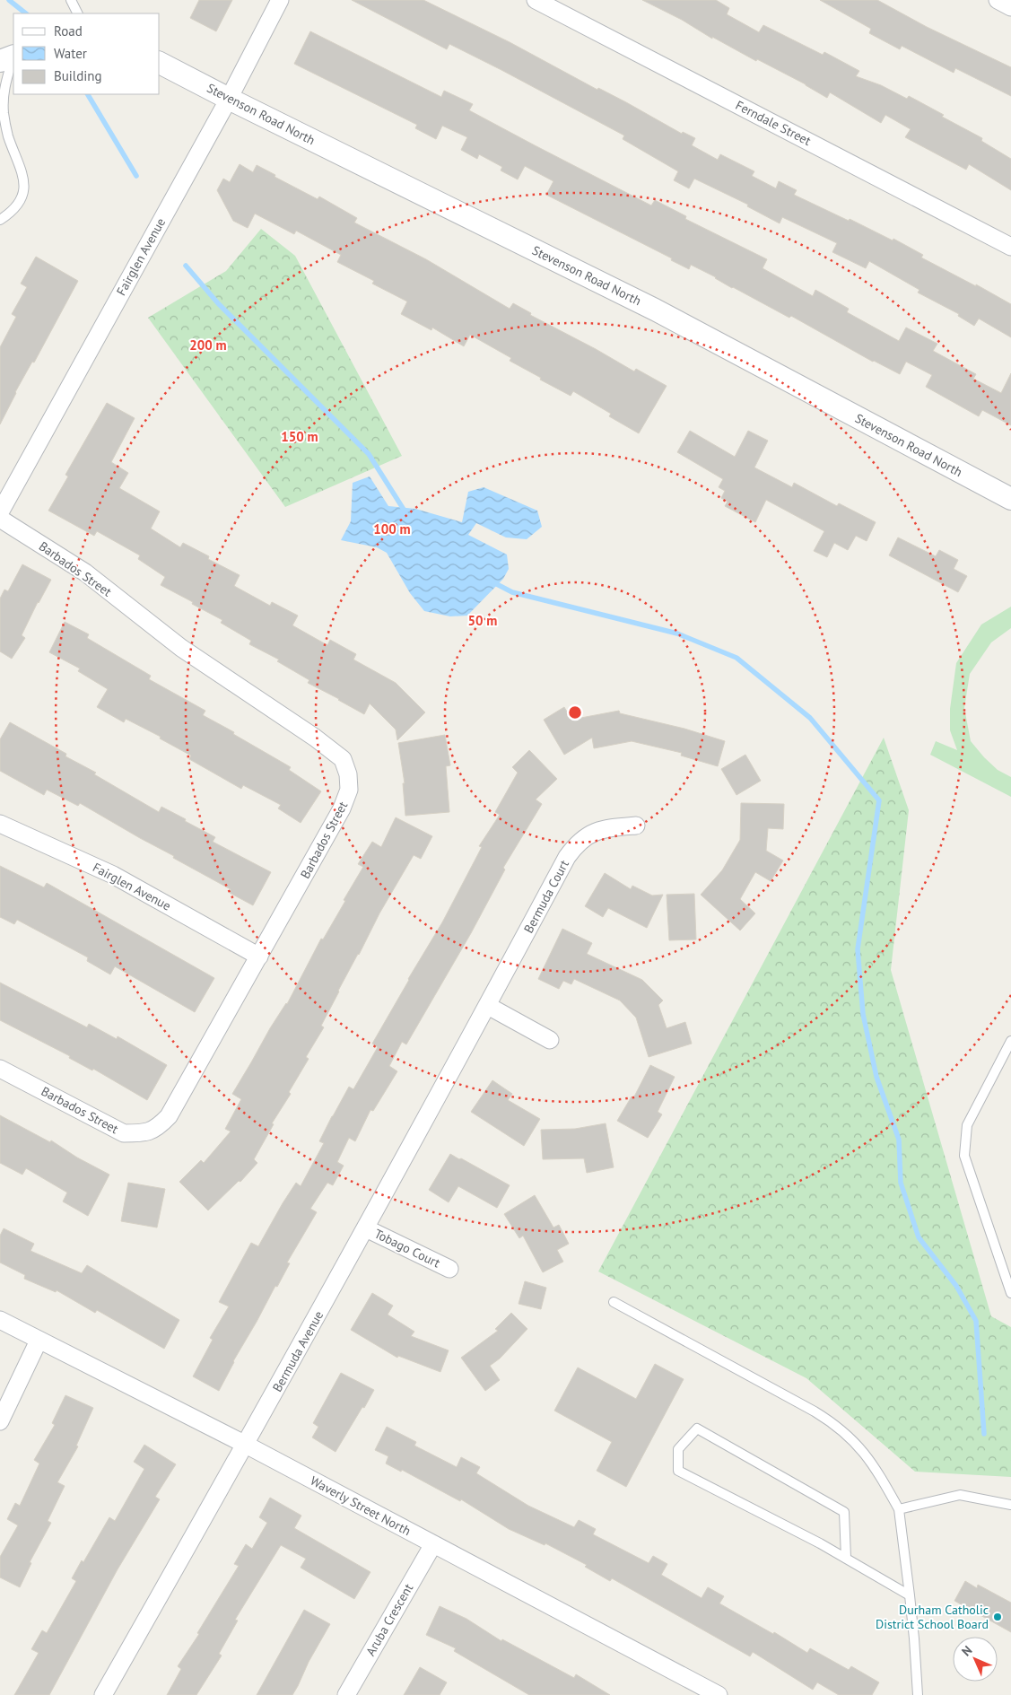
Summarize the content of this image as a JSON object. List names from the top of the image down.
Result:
{
  "streets": {
    "street": [
      "Stevenson Road North",
      "Ferndale Street",
      "Fairglen Avenue",
      "Barbados Street",
      "Bermuda Court",
      "Tobago Court",
      "Bermuda Avenue",
      "Waverly Street North",
      "Aruba Crescent"
    ]
  },
  "crossings": [
    ["Stevenson Road North", "Fairglen Avenue"],
    ["Fairglen Avenue", "Barbados Street"],
    ["Bermuda Court", "Bermuda Avenue"],
    ["Tobago Court", "Bermuda Avenue"],
    ["Bermuda Avenue", "Waverly Street North"],
    ["Waverly Street North", "Aruba Crescent"]
  ],
  "places": ["Durham Catholic District School Board"],
  "legend": ["Road", "Water", "Building"],
  "north": "top left",
  "rings": [
    "200 m",
    "150 m",
    "100 m",
    "50 m"
  ]
}
